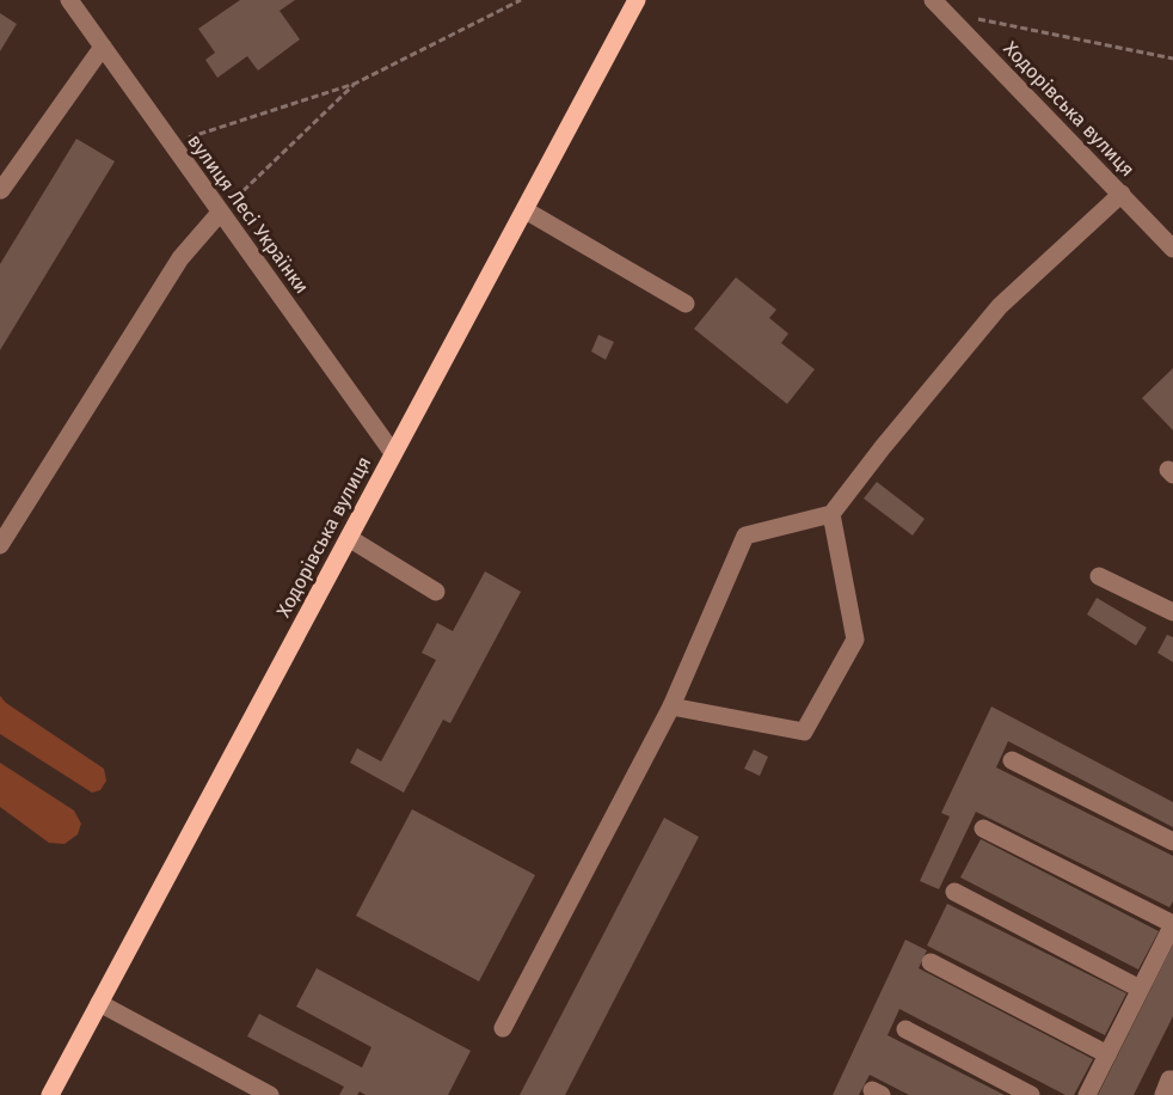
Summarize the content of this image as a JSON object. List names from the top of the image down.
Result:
{
  "streets": {
    "main road": ["Ходорівська вулиця"],
    "street": ["вулиця Лесі Українки"]
  },
  "crossings": [
    ["Ходорівська вулиця", "вулиця Лесі Українки"]
  ]
}
